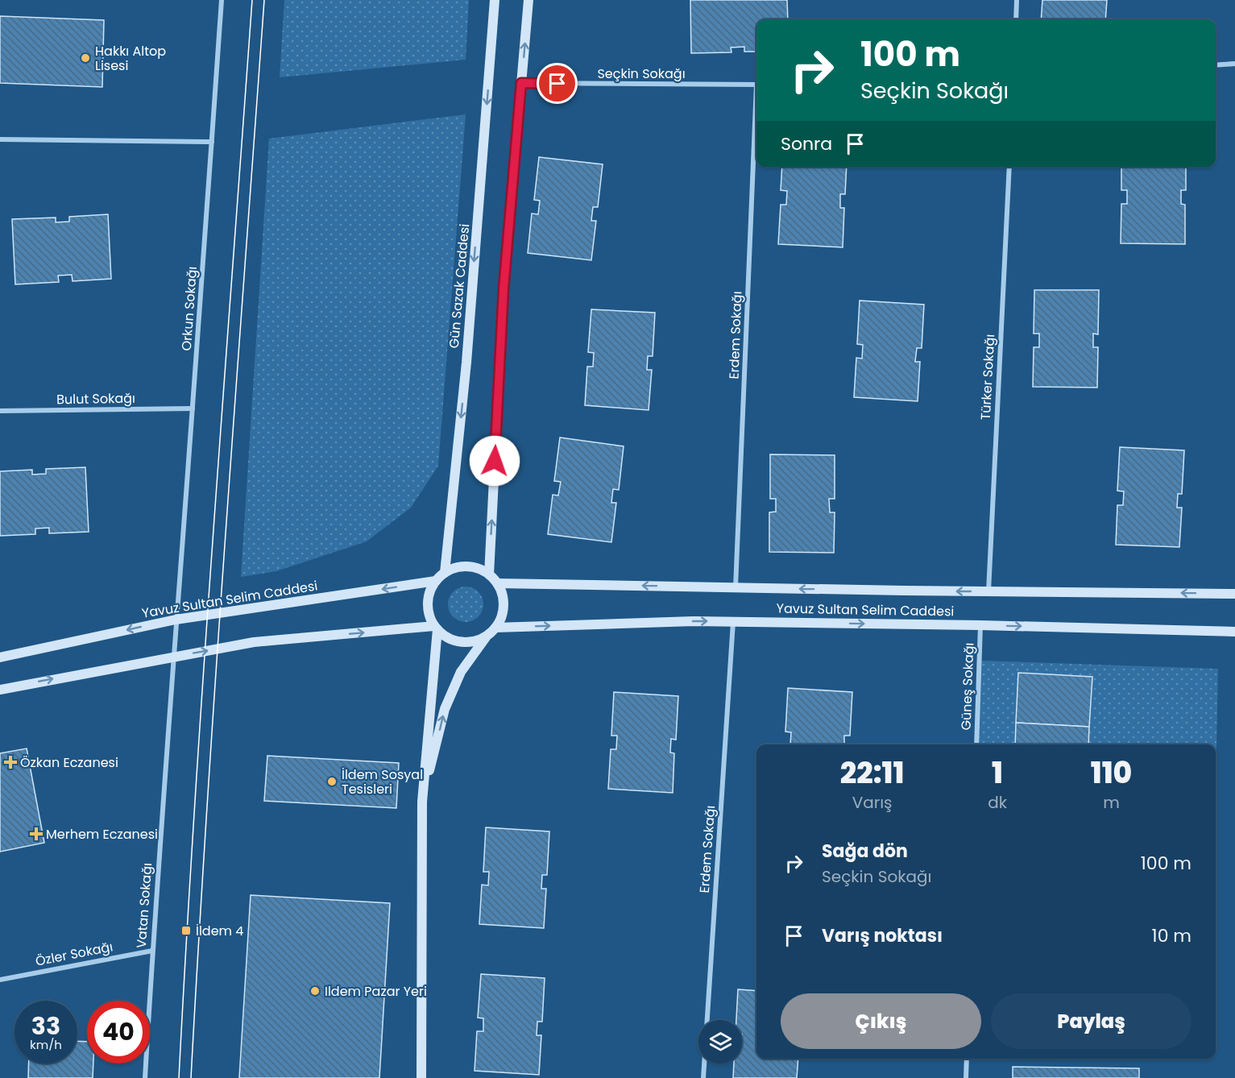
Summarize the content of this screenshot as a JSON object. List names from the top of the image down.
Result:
{
  "streets": {
    "street": [
      "Seçkin Sokağı",
      "Gün Sazak Caddesi",
      "Orkun Sokağı",
      "Erdem Sokağı",
      "Türker Sokağı",
      "Bulut Sokağı",
      "Yavuz Sultan Selim Caddesi",
      "Güneş Sokağı",
      "Vatan Sokağı",
      "Özler Sokağı"
    ]
  },
  "crossings": [
    ["Gün Sazak Caddesi", "Yavuz Sultan Selim Caddesi"],
    ["Orkun Sokağı", "Bulut Sokağı"],
    ["Orkun Sokağı", "Yavuz Sultan Selim Caddesi"],
    ["Orkun Sokağı", "Vatan Sokağı"],
    ["Erdem Sokağı", "Yavuz Sultan Selim Caddesi"],
    ["Türker Sokağı", "Yavuz Sultan Selim Caddesi"],
    ["Yavuz Sultan Selim Caddesi", "Güneş Sokağı"],
    ["Yavuz Sultan Selim Caddesi", "Vatan Sokağı"],
    ["Vatan Sokağı", "Özler Sokağı"]
  ],
  "places": {
    "other": ["Hakkı Altop Lisesi", "İldem Sosyal Tesisleri", "Ildem Pazar Yeri"],
    "health": ["Özkan Eczanesi", "Merhem Eczanesi"],
    "transit": ["İldem 4"]
  },
  "page": {
    "turn": ["100 m", "Seçkin Sokağı"],
    "then": "Sonra",
    "eta": [
      "22:11",
      "Varış",
      "1",
      "dk",
      "110",
      "m"
    ],
    "list": [
      {
        "name": "Sağa dön",
        "note": "Seçkin Sokağı",
        "value": "100 m"
      },
      {
        "name": "Varış noktası",
        "value": "10 m"
      }
    ],
    "buttons": ["Çıkış", "Paylaş"],
    "speed": "33 km/h",
    "limit": "40"
  }
}
